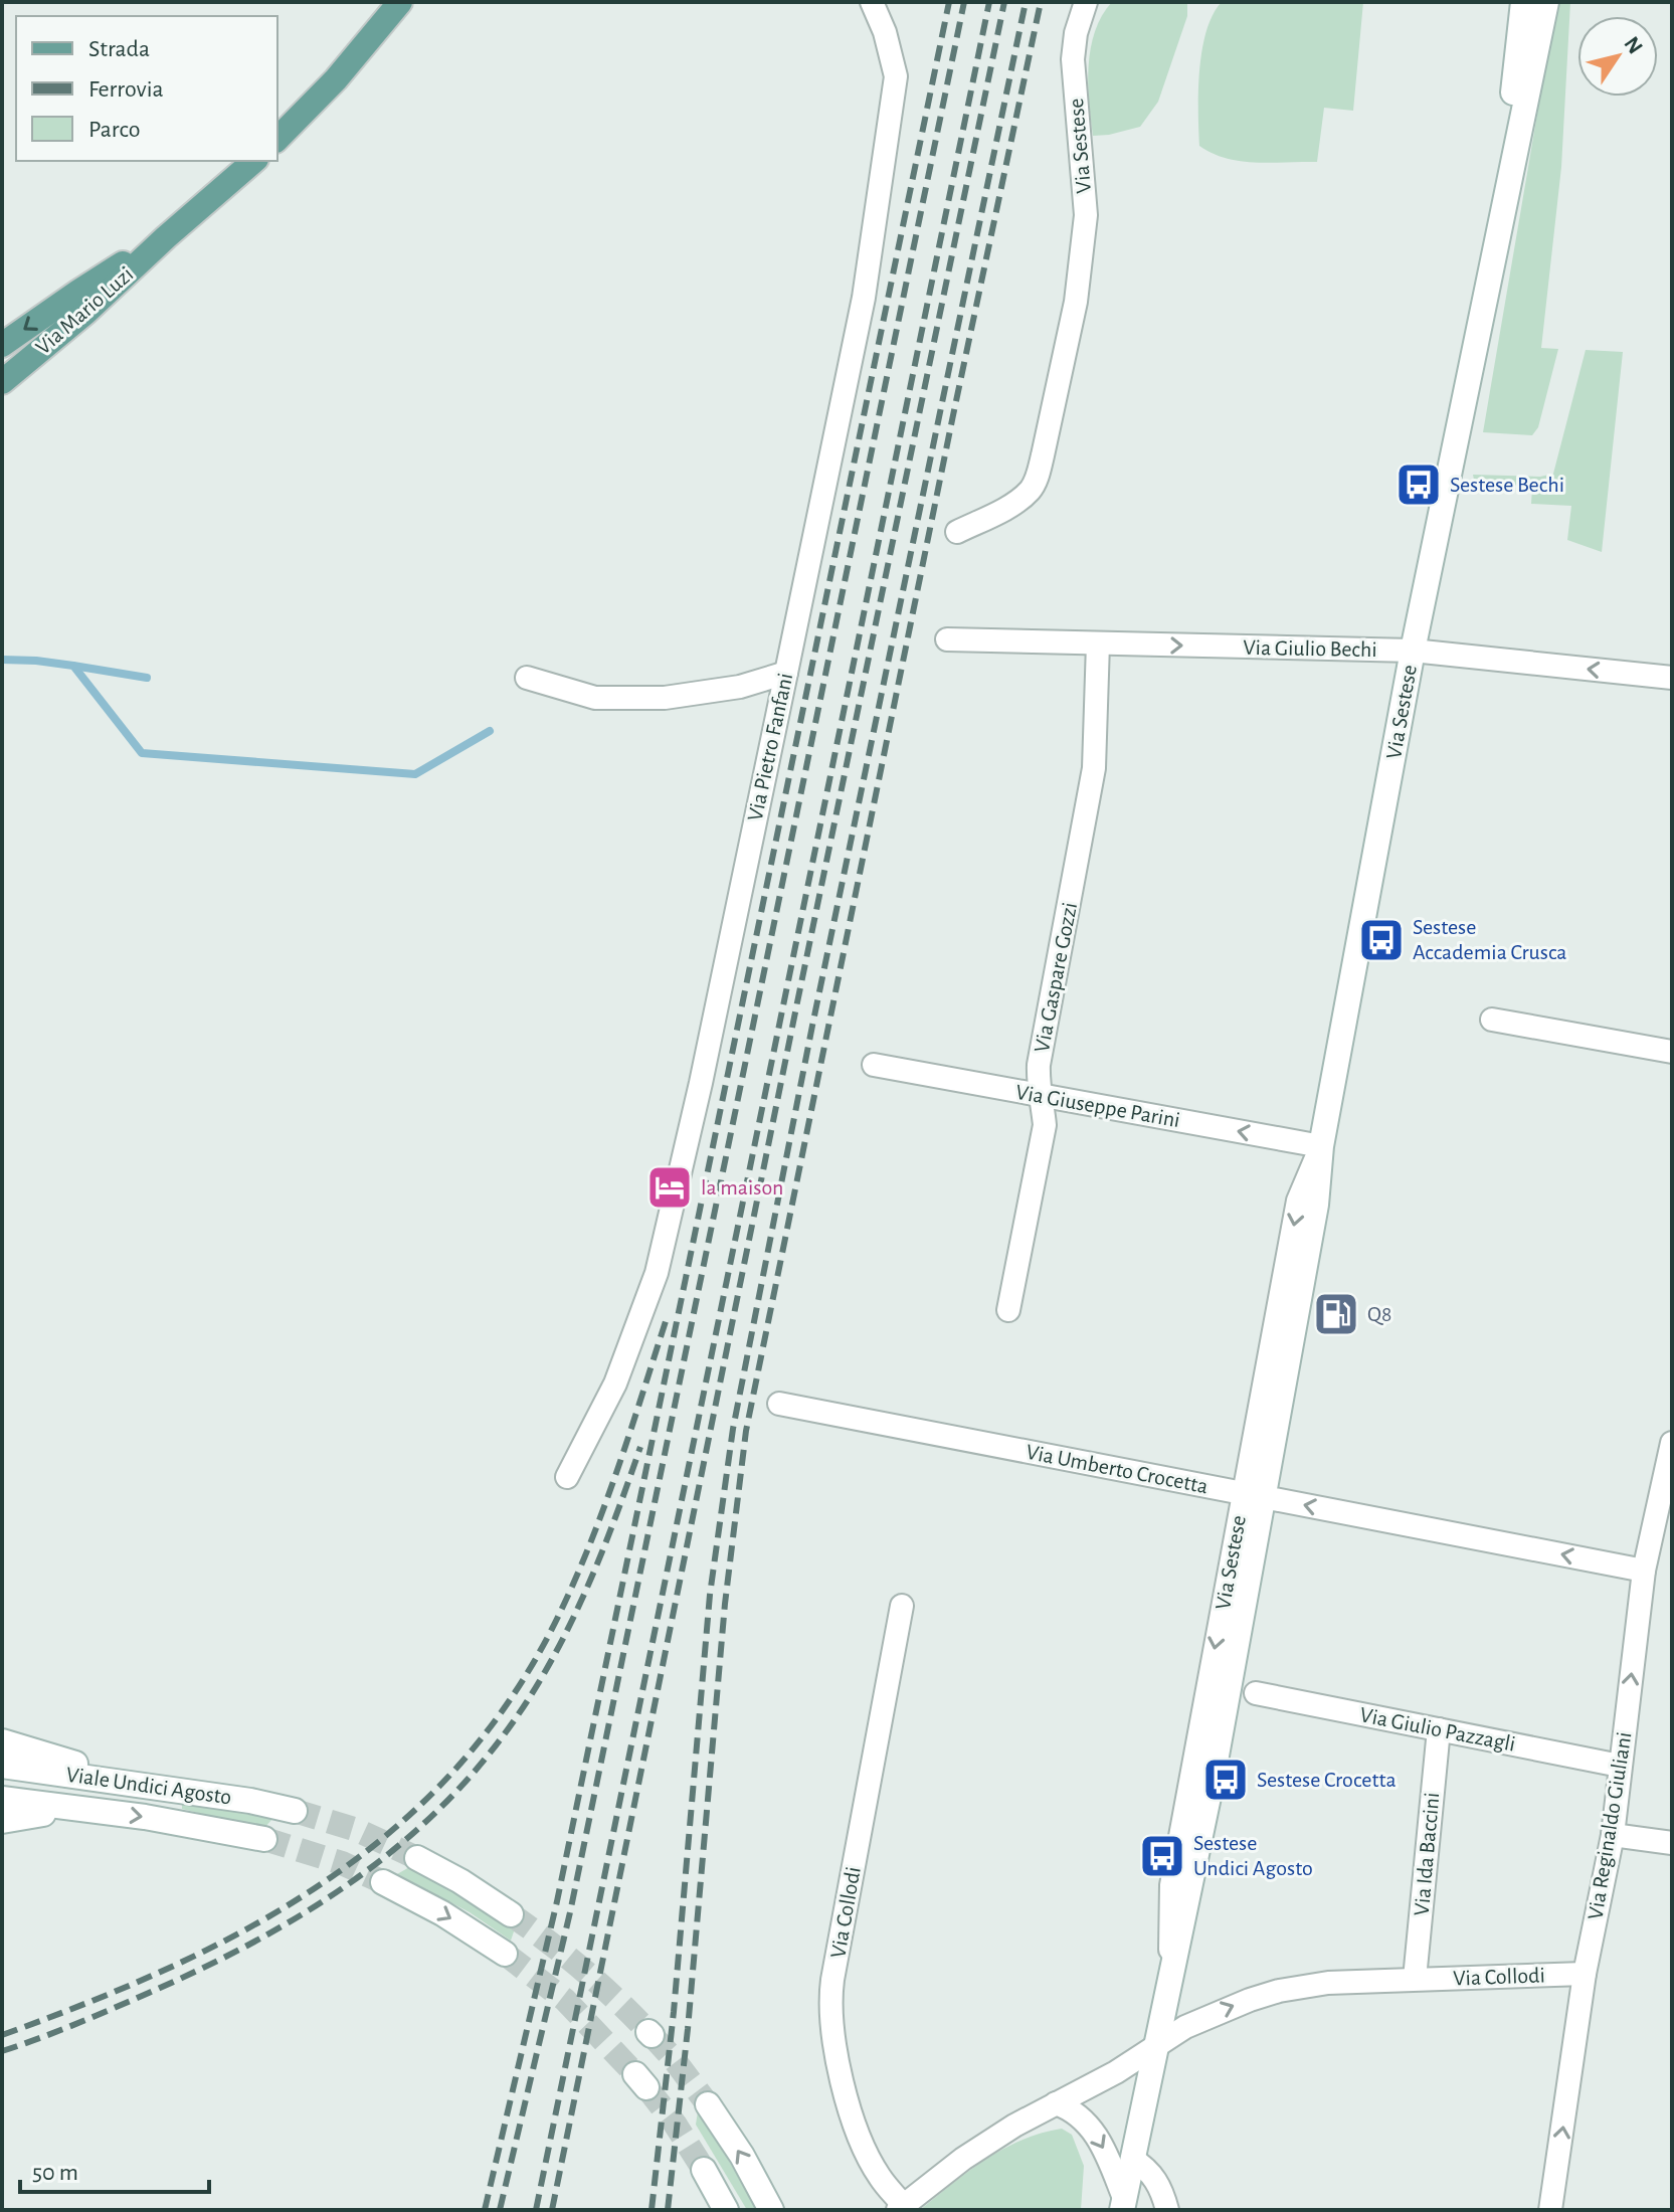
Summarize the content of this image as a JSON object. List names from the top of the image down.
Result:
{
  "streets": {
    "main road": ["Via Sestese", "Via Mario Luzi", "Viale Undici Agosto"],
    "street": [
      "Via Giulio Bechi",
      "Via Pietro Fanfani",
      "Via Gaspare Gozzi",
      "Via Giuseppe Parini",
      "Via Umberto Crocetta",
      "Via Giulio Pazzagli",
      "Via Reginaldo Giuliani",
      "Via Ida Baccini",
      "Via Collodi"
    ]
  },
  "crossings": [
    ["Via Sestese", "Via Giulio Bechi"],
    ["Via Sestese", "Via Giuseppe Parini"],
    ["Via Sestese", "Via Umberto Crocetta"],
    ["Via Sestese", "Via Collodi"],
    ["Via Giulio Bechi", "Via Gaspare Gozzi"],
    ["Via Gaspare Gozzi", "Via Giuseppe Parini"],
    ["Via Umberto Crocetta", "Via Reginaldo Giuliani"],
    ["Via Giulio Pazzagli", "Via Reginaldo Giuliani"],
    ["Via Giulio Pazzagli", "Via Ida Baccini"],
    ["Via Reginaldo Giuliani", "Via Collodi"],
    ["Via Ida Baccini", "Via Collodi"]
  ],
  "one_way": ["Via Giuseppe Parini", "Via Umberto Crocetta", "Via Reginaldo Giuliani"],
  "places": {
    "bus stop": [
      "Sestese Bechi",
      "Sestese Accademia Crusca",
      "Sestese Crocetta",
      "Sestese Undici Agosto"
    ],
    "hotel": ["la maison"],
    "fuel station": ["Q8"]
  },
  "legend": ["Strada", "Ferrovia", "Parco"],
  "scale_bar": "50 m",
  "north": "top right"
}
